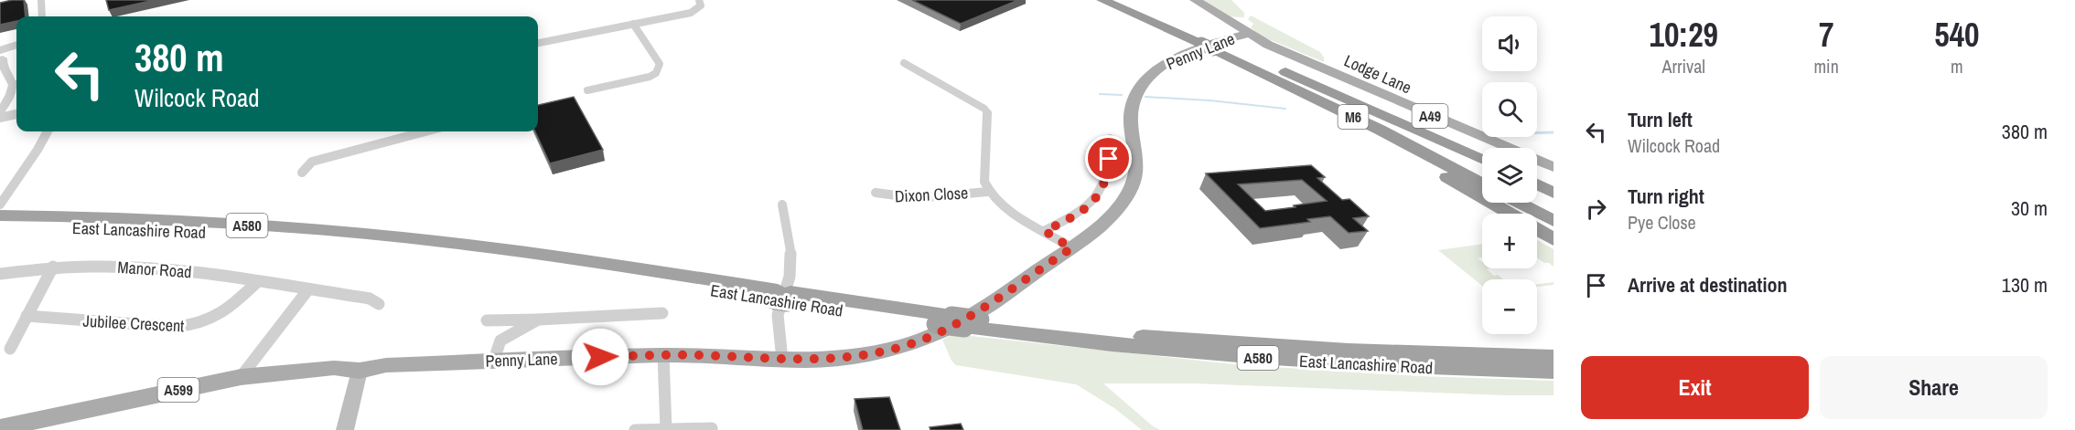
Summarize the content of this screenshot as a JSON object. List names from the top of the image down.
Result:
{
  "streets": {
    "highway": ["M6", "A580", "East Lancashire Road"],
    "main road": [
      "Penny Lane",
      "Lodge Lane",
      "A49",
      "A599"
    ],
    "street": ["Dixon Close", "Manor Road", "Jubilee Crescent"]
  },
  "crossings": [
    ["Penny Lane", "Lodge Lane"],
    ["Penny Lane", "M6"],
    ["Manor Road", "Jubilee Crescent"]
  ],
  "page": {
    "eta": [
      "10:29",
      "Arrival",
      "7",
      "min",
      "540",
      "m"
    ],
    "map_buttons": ["+", "−"],
    "turn": ["380 m", "Wilcock Road"],
    "list": [
      {
        "name": "Turn left",
        "note": "Wilcock Road",
        "value": "380 m"
      },
      {
        "name": "Turn right",
        "note": "Pye Close",
        "value": "30 m"
      },
      {
        "name": "Arrive at destination",
        "value": "130 m"
      }
    ],
    "buttons": ["Exit", "Share"]
  }
}
